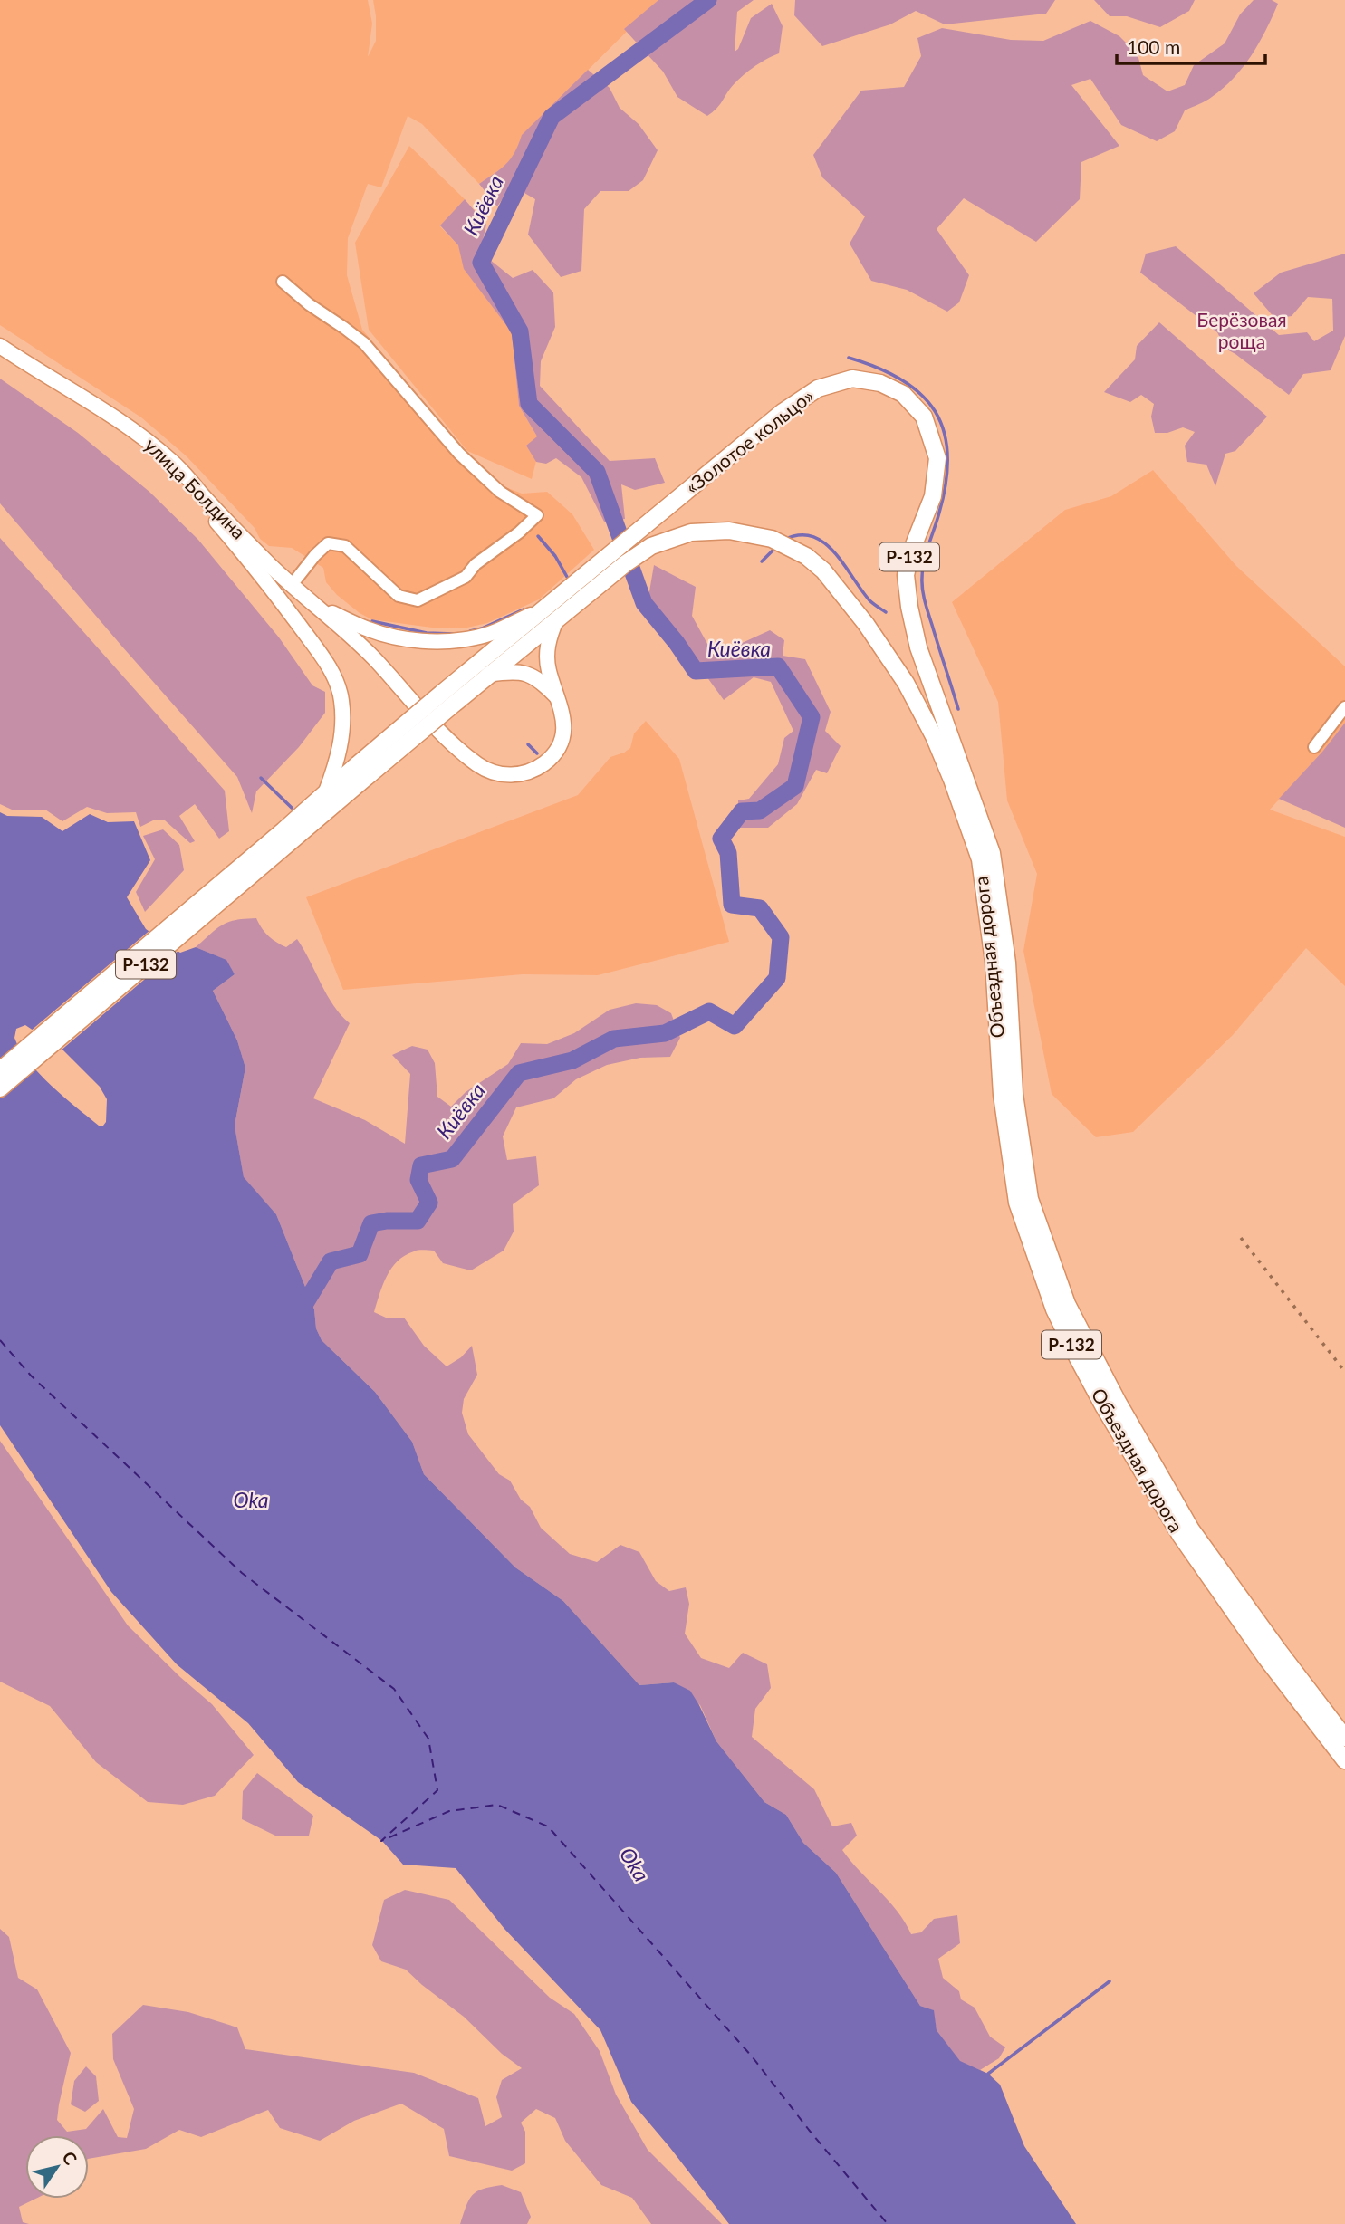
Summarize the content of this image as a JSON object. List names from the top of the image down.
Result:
{
  "streets": {
    "highway": ["«Золотое кольцо»", "Р-132", "Объездная дорога"],
    "main road": ["улица Болдина"]
  },
  "crossings": [
    ["«Золотое кольцо»", "Р-132"],
    ["«Золотое кольцо»", "Объездная дорога"]
  ],
  "water": ["Киёвка", "Oka"],
  "parks": ["Берёзовая роща"],
  "scale_bar": "100 m",
  "north": "top right"
}
